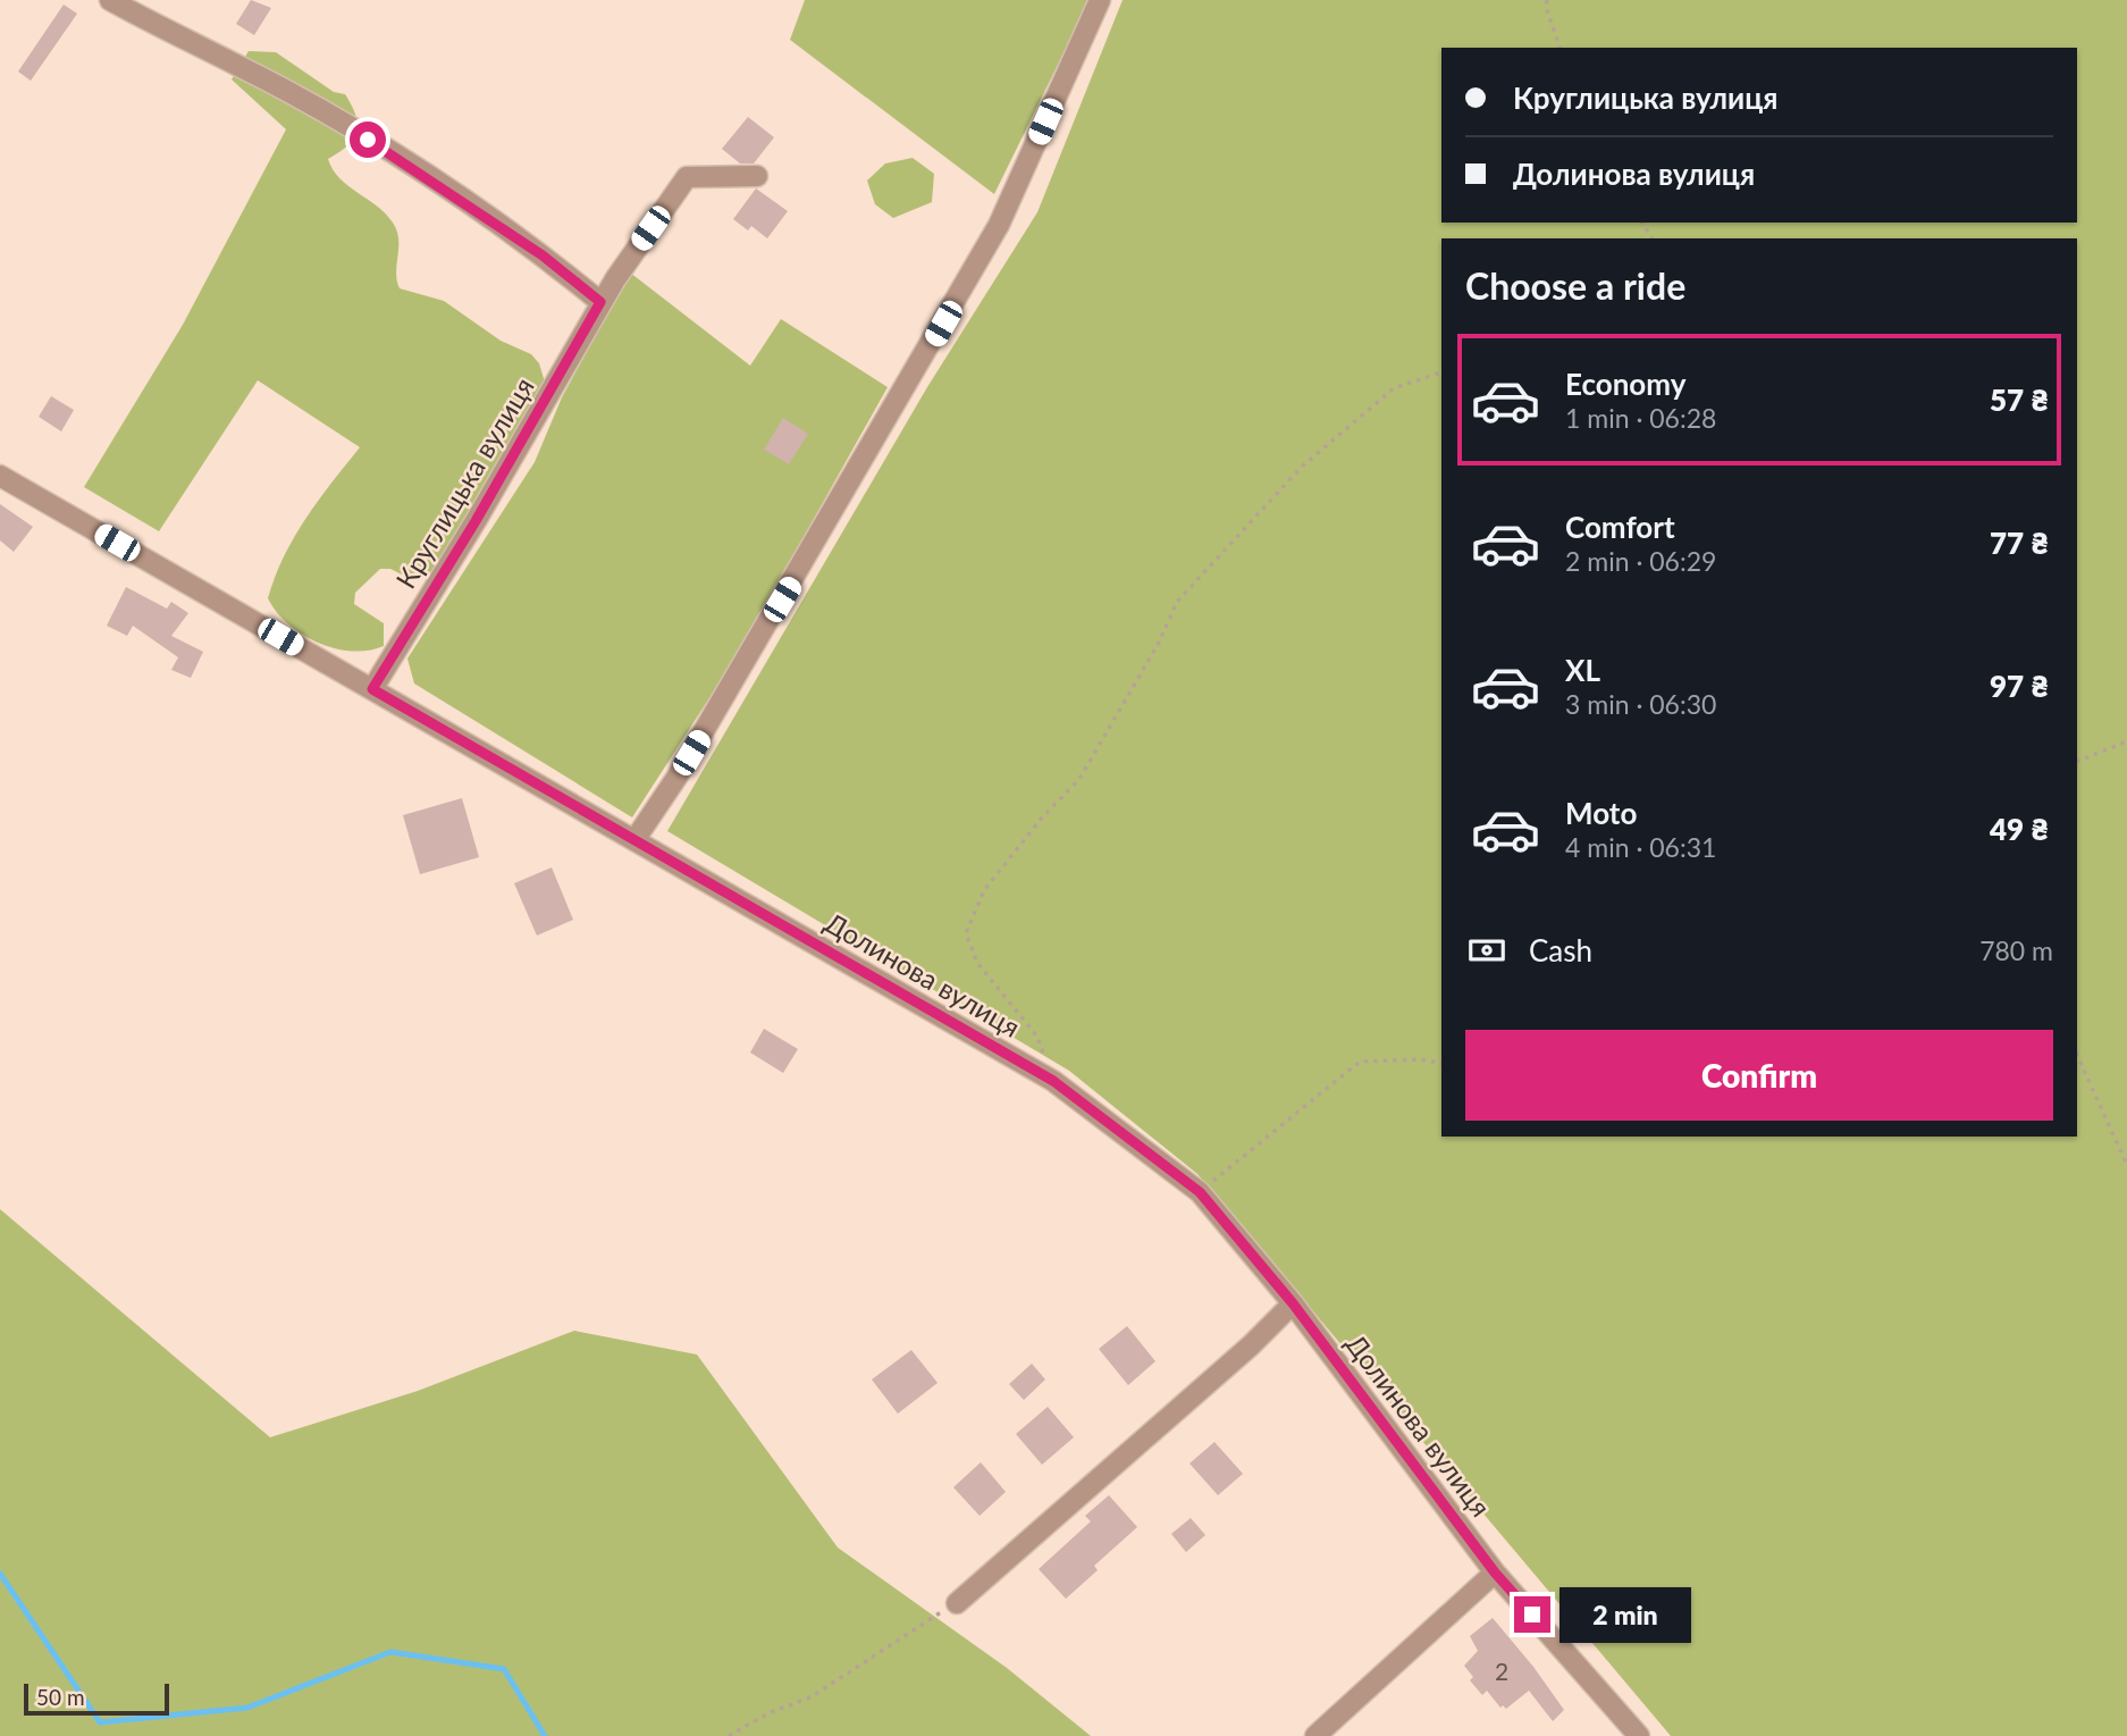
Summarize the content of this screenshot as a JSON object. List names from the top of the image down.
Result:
{
  "streets": {
    "street": ["Круглицька вулиця", "Долинова вулиця"]
  },
  "crossings": [
    ["Круглицька вулиця", "Долинова вулиця"]
  ],
  "house_numbers": ["2"],
  "scale_bar": "50 m",
  "page": {
    "banner": ["Круглицька вулиця", "Долинова вулиця"],
    "heading": "Choose a ride",
    "list": [
      {
        "name": "Economy",
        "note": "1 min · 06:28",
        "value": "57 ₴"
      },
      {
        "name": "Comfort",
        "note": "2 min · 06:29",
        "value": "77 ₴"
      },
      {
        "name": "XL",
        "note": "3 min · 06:30",
        "value": "97 ₴"
      },
      {
        "name": "Moto",
        "note": "4 min · 06:31",
        "value": "49 ₴"
      }
    ],
    "pay": ["Cash", "780 m"],
    "buttons": "Confirm",
    "bubble": "2 min",
    "scale": "50 m"
  }
}
